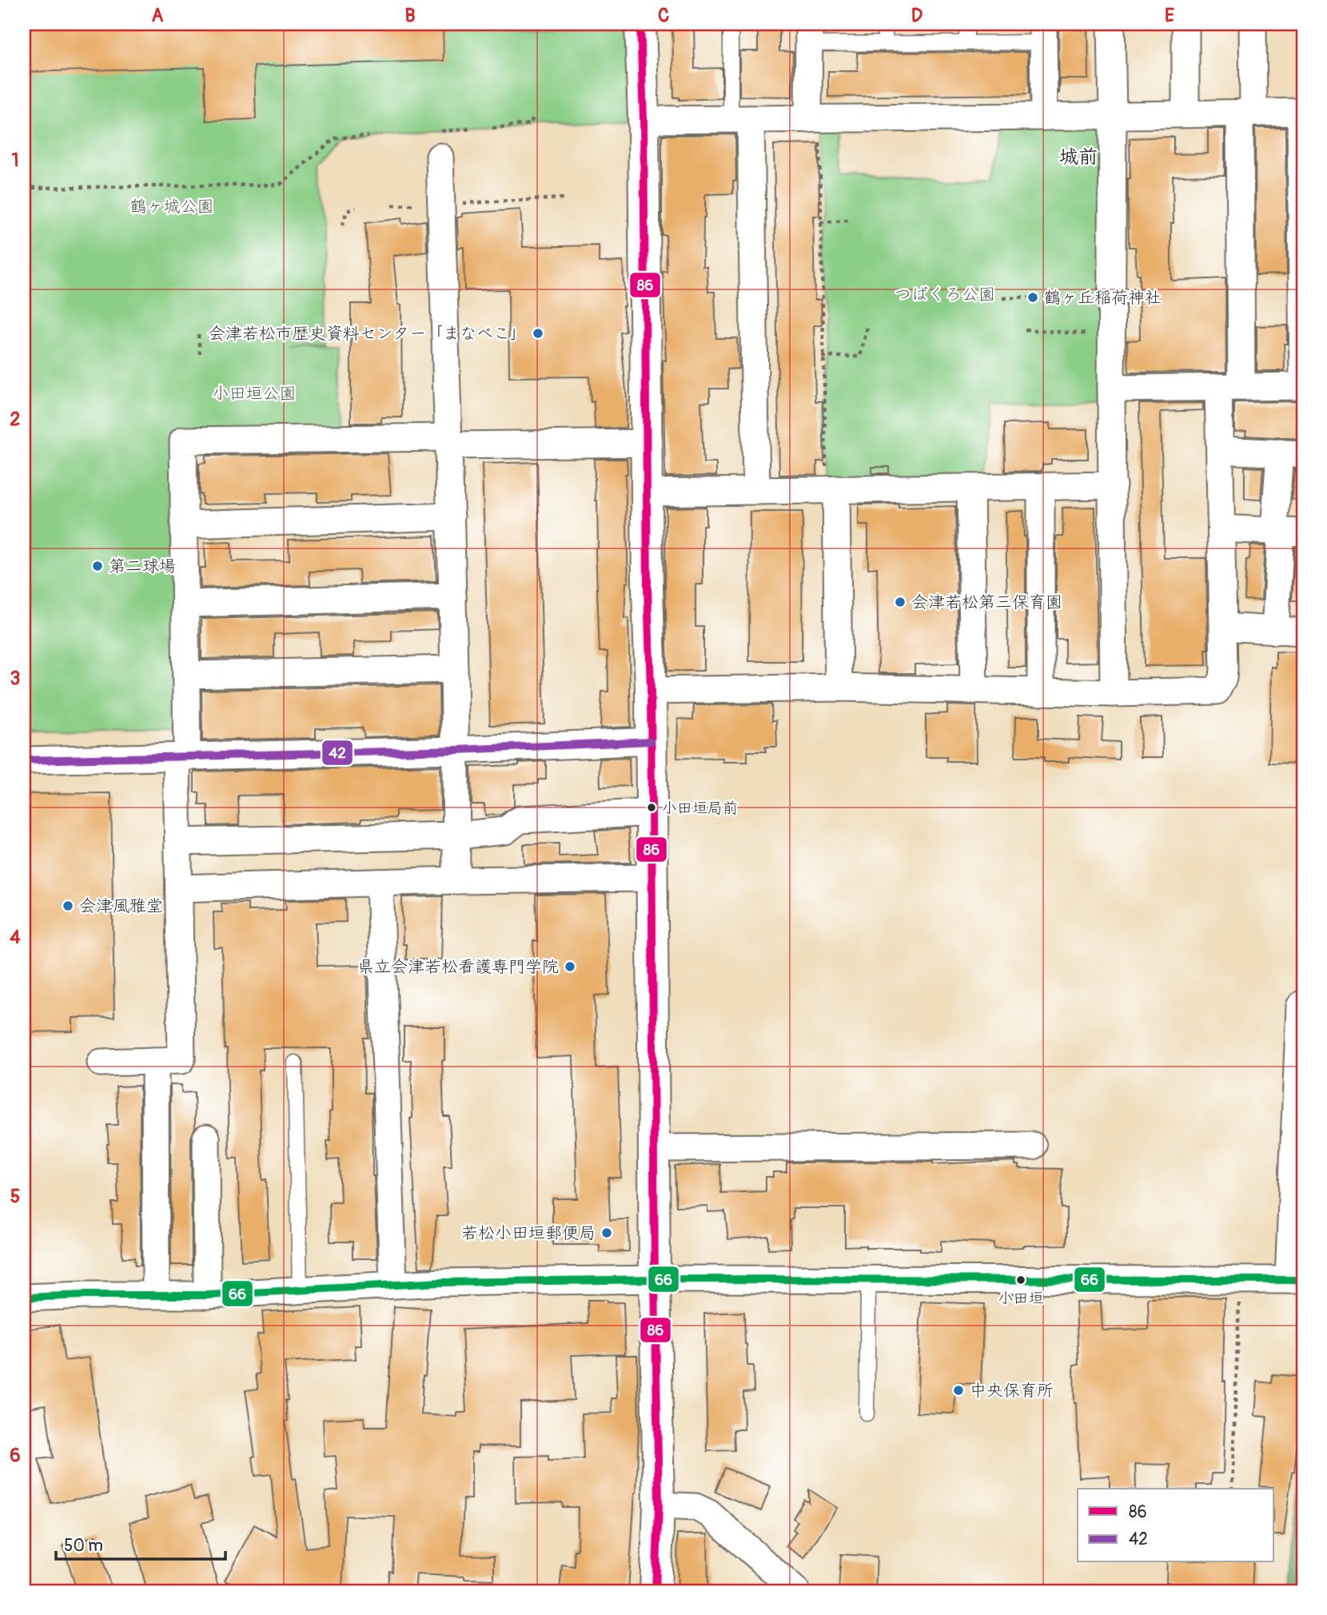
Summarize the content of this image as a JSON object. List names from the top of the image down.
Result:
{
  "districts": ["城前"],
  "parks": ["鶴ヶ城公園", "つばくろ公園", "小田垣公園"],
  "places": [
    "鶴ヶ丘稲荷神社",
    "会津若松市歴史資料センター「まなべこ」",
    "第二球場",
    "会津若松第三保育園",
    "小田垣局前",
    "会津風雅堂",
    "県立会津若松看護専門学院",
    "若松小田垣郵便局",
    "小田垣",
    "中央保育所"
  ],
  "lines": ["transit line 86", "transit line 42", "transit line 66"],
  "legend": ["86", "42"],
  "scale_bar": "50 m",
  "grid": {
    "columns": [
      "A",
      "B",
      "C",
      "D",
      "E"
    ],
    "rows": [
      "1",
      "2",
      "3",
      "4",
      "5",
      "6"
    ]
  }
}
